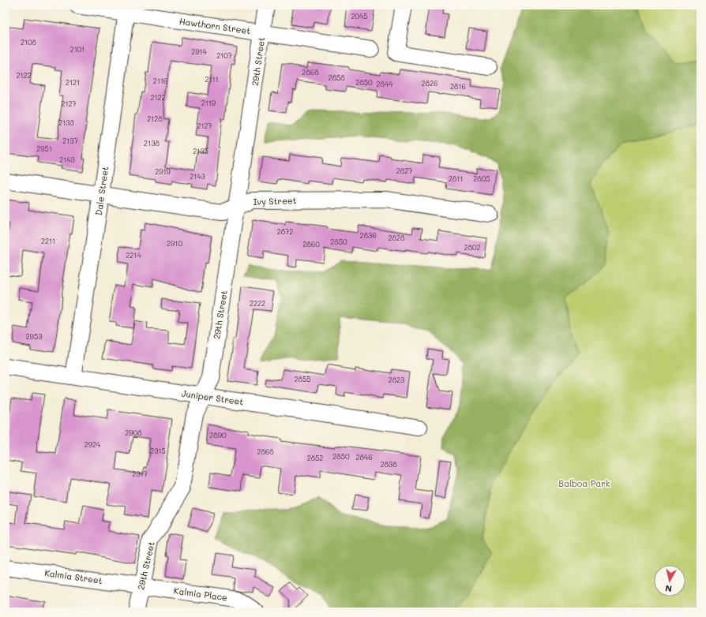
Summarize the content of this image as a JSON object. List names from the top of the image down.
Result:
{
  "streets": {
    "street": [
      "Hawthorn Street",
      "29th Street",
      "Dale Street",
      "Ivy Street",
      "Juniper Street",
      "Kalmia Street",
      "Kalmia Place"
    ]
  },
  "crossings": [
    ["Hawthorn Street", "29th Street"],
    ["Hawthorn Street", "Dale Street"],
    ["29th Street", "Ivy Street"],
    ["29th Street", "Juniper Street"],
    ["29th Street", "Kalmia Street"],
    ["29th Street", "Kalmia Place"],
    ["Dale Street", "Ivy Street"],
    ["Dale Street", "Juniper Street"],
    ["Kalmia Street", "Kalmia Place"]
  ],
  "parks": ["Balboa Park"],
  "house_numbers": [
    "2045",
    "2108",
    "2101",
    "2914",
    "2107",
    "2868",
    "2122",
    "2858",
    "2111",
    "2116",
    "2121",
    "2850",
    "2826",
    "2844",
    "2816",
    "2122",
    "2119",
    "2127",
    "2128",
    "2133",
    "2127",
    "2137",
    "2138",
    "2951",
    "2135",
    "2143",
    "2827",
    "2919",
    "2143",
    "2811",
    "2805",
    "2872",
    "2836",
    "2828",
    "2211",
    "2850",
    "2910",
    "2860",
    "2802",
    "2214",
    "2222",
    "2953",
    "2855",
    "2823",
    "2908",
    "2890",
    "2924",
    "2315",
    "2868",
    "2850",
    "2846",
    "2852",
    "2838",
    "2317"
  ],
  "north": "bottom"
}
